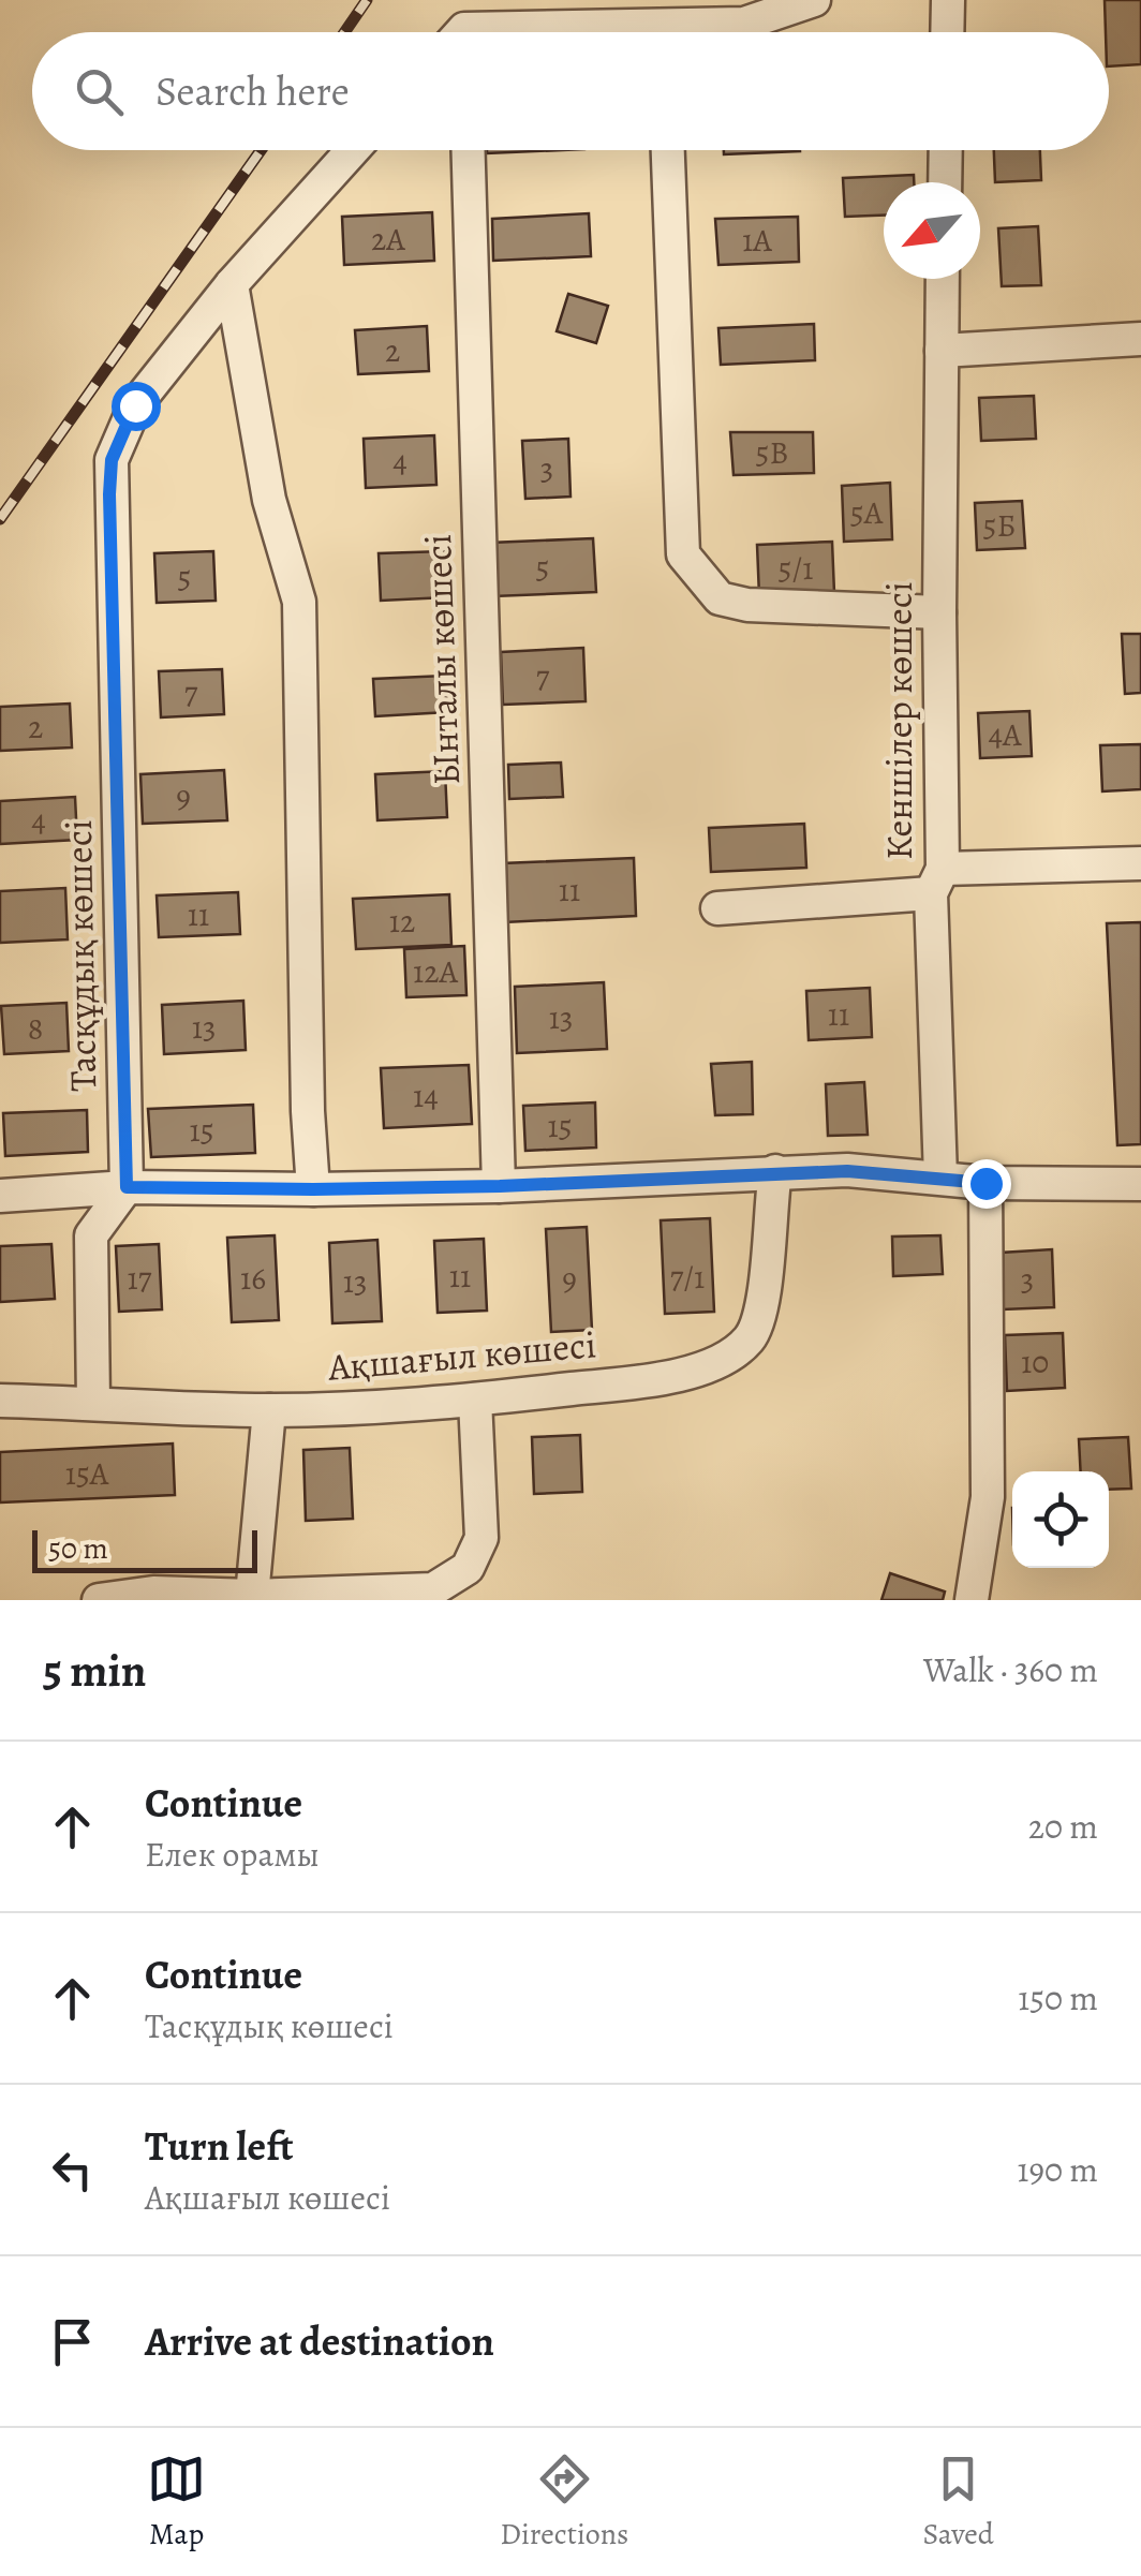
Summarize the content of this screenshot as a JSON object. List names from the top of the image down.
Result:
{
  "streets": {
    "street": [
      "Ынталы көшесі",
      "Кеншілер көшесі",
      "Тасқұдық көшесі",
      "Ақшағыл көшесі"
    ]
  },
  "house_numbers": [
    "2А",
    "1А",
    "2",
    "5В",
    "4",
    "3",
    "5А",
    "5Б",
    "5",
    "5/1",
    "5",
    "7",
    "7",
    "2",
    "4А",
    "9",
    "4",
    "11",
    "11",
    "12",
    "12А",
    "11",
    "13",
    "13",
    "8",
    "14",
    "15",
    "15",
    "11",
    "7/1",
    "17",
    "16",
    "9",
    "3",
    "13",
    "10",
    "15А"
  ],
  "scale_bar": "50 m",
  "north": "bottom left",
  "page": {
    "search": "Search here",
    "scale": "50 m",
    "heading": ["5 min", "Walk · 360 m"],
    "list": [
      ["Continue", "Елек орамы", "20 m"],
      ["Continue", "Тасқұдық көшесі", "150 m"],
      ["Turn left", "Ақшағыл көшесі", "190 m"],
      "Arrive at destination"
    ],
    "nav": ["Map", "Directions", "Saved"]
  }
}
